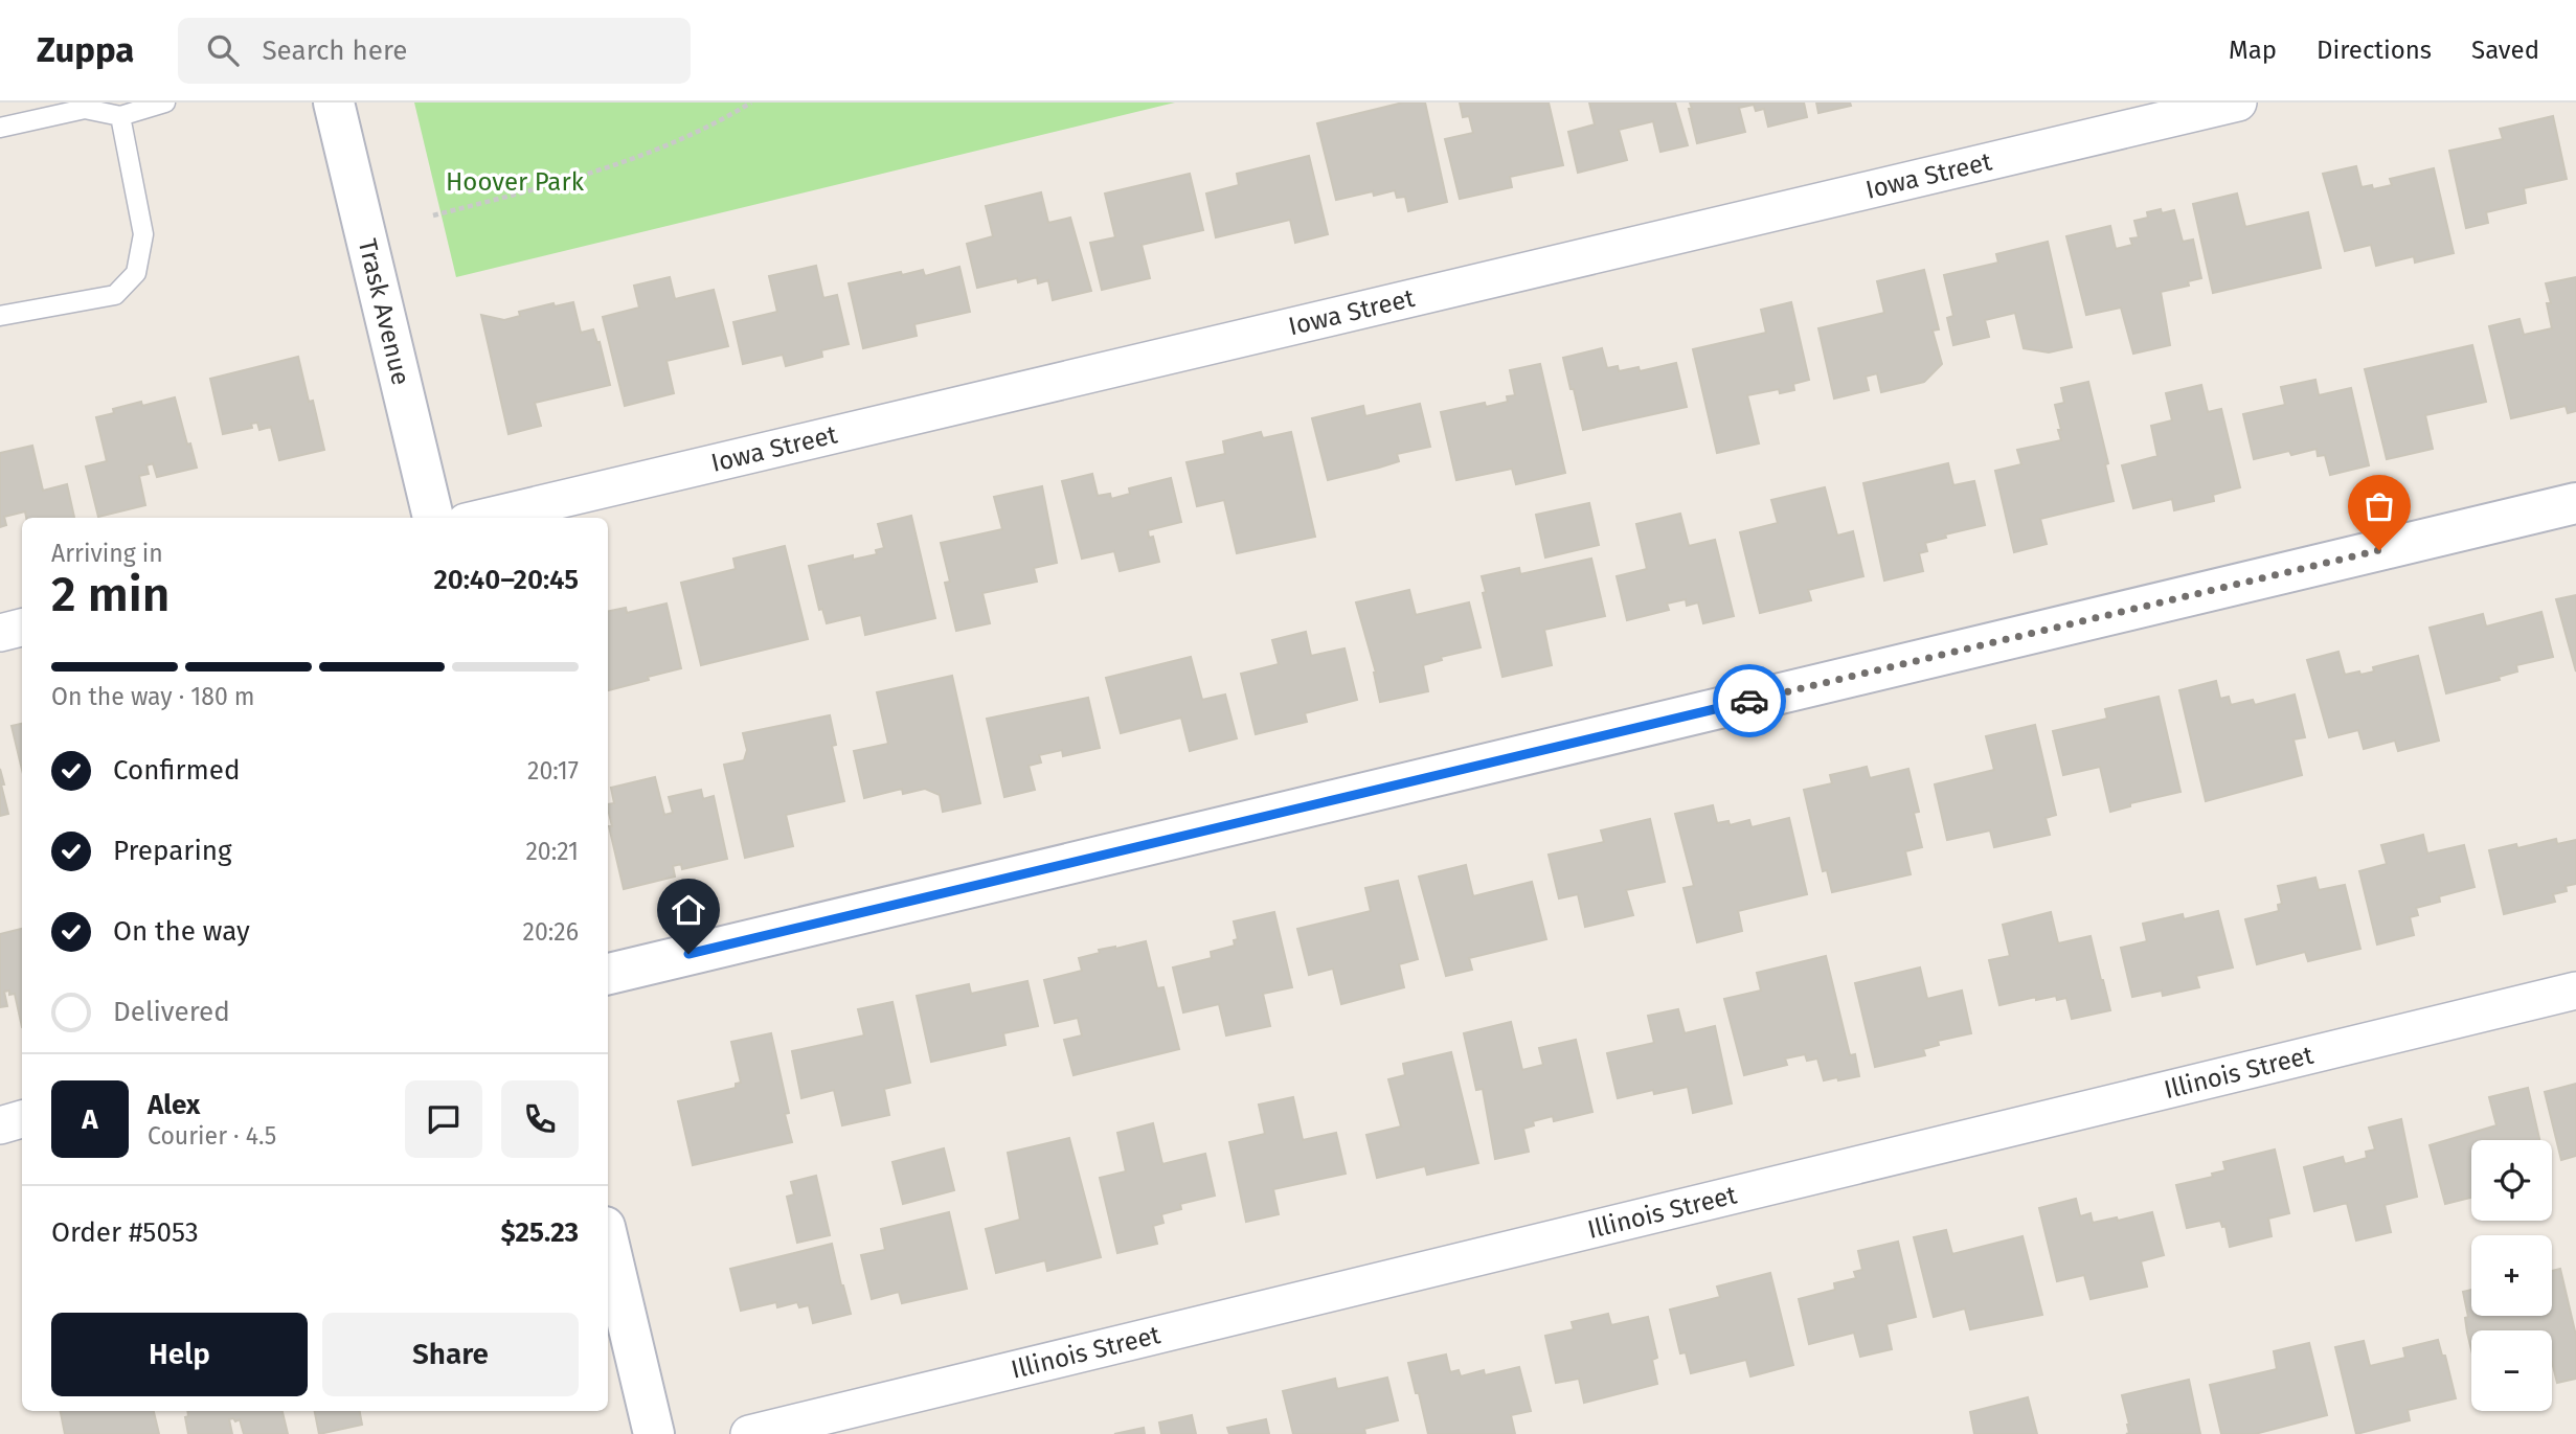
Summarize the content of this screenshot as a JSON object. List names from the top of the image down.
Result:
{
  "streets": {
    "street": ["Iowa Street", "Trask Avenue", "Illinois Street"]
  },
  "parks": ["Hoover Park"],
  "page": {
    "header": "Zuppa",
    "search": "Search here",
    "nav": ["Map", "Directions", "Saved"],
    "heading": ["2 min", "Arriving in", "20:40–20:45"],
    "panel": [
      "Alex",
      "Courier · 4.5",
      "Order #5053",
      "$25.23"
    ],
    "bar": "On the way · 180 m",
    "list": [
      ["Confirmed", "20:17"],
      ["Preparing", "20:21"],
      ["On the way", "20:26"],
      "Delivered"
    ],
    "round": "A",
    "map_buttons": ["+", "−"],
    "buttons": ["Help", "Share"]
  }
}
